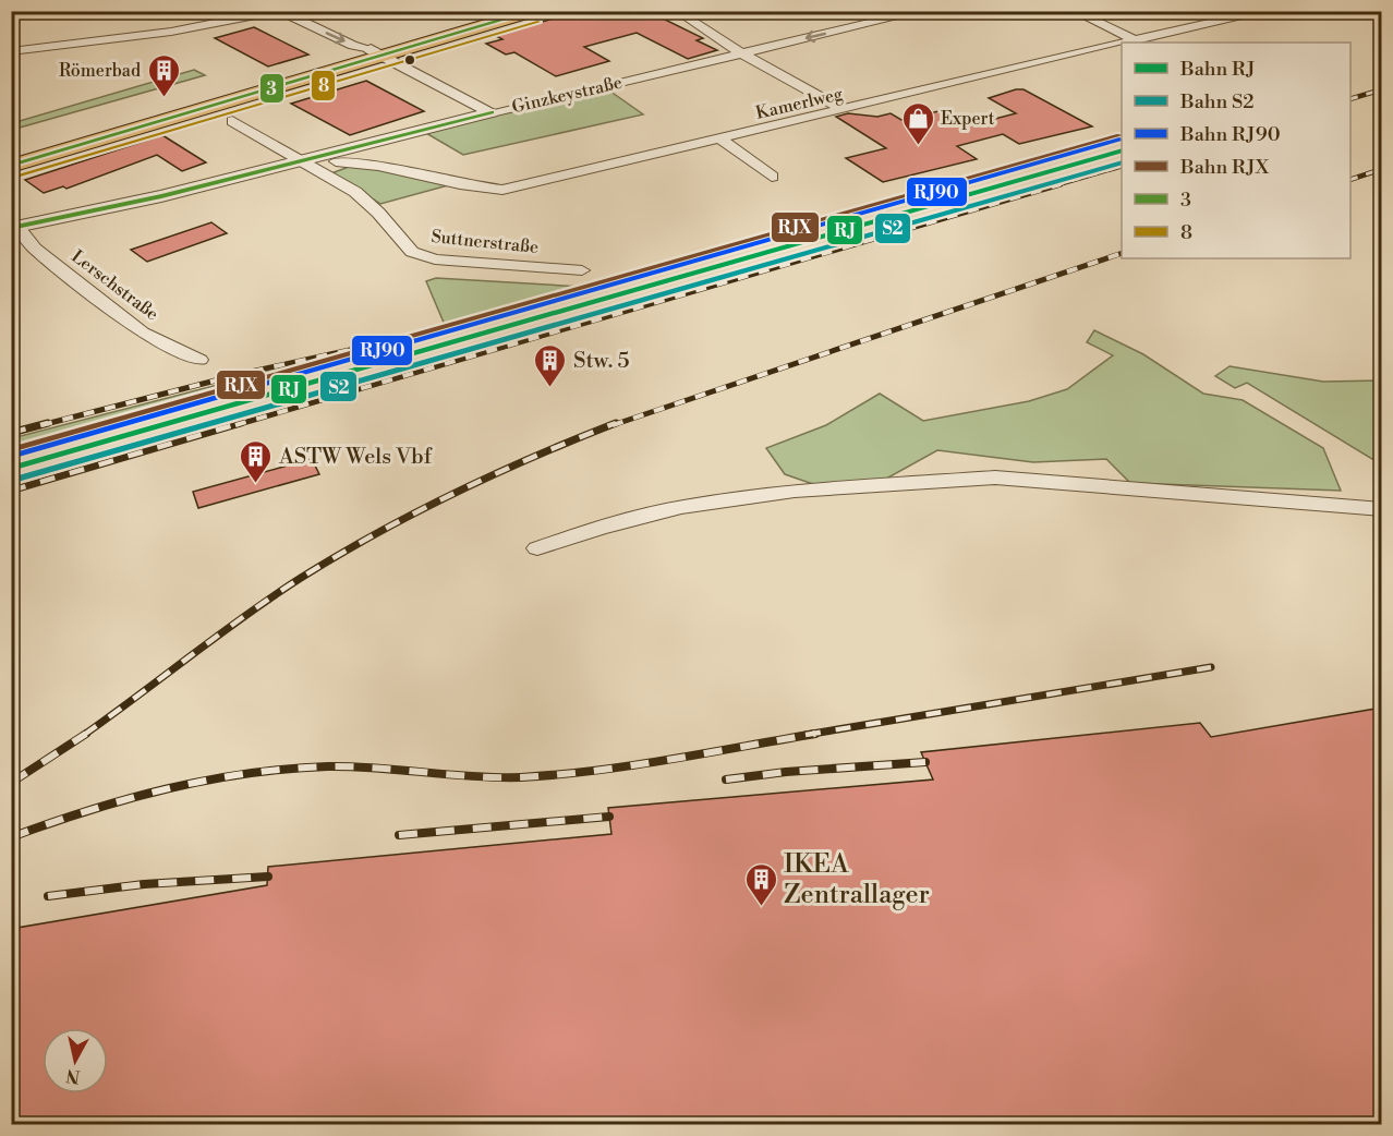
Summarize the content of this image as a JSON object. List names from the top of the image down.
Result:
{
  "streets": {
    "street": [
      "Ginzkeystraße",
      "Kamerlweg",
      "Suttnerstraße",
      "Lerschstraße"
    ]
  },
  "crossings": [
    ["Ginzkeystraße", "Suttnerstraße"],
    ["Ginzkeystraße", "Lerschstraße"]
  ],
  "places": {
    "building": [
      "Römerbad",
      "Stw. 5",
      "ASTW Wels Vbf",
      "IKEA Zentrallager"
    ],
    "shop": ["Expert"]
  },
  "lines": [
    "transit line 3",
    "transit line 8",
    "rail line RJX",
    "rail line RJ90",
    "rail line RJ",
    "rail line S2"
  ],
  "legend": [
    "Bahn RJ",
    "Bahn S2",
    "Bahn RJ90",
    "Bahn RJX",
    "3",
    "8"
  ],
  "north": "bottom"
}
